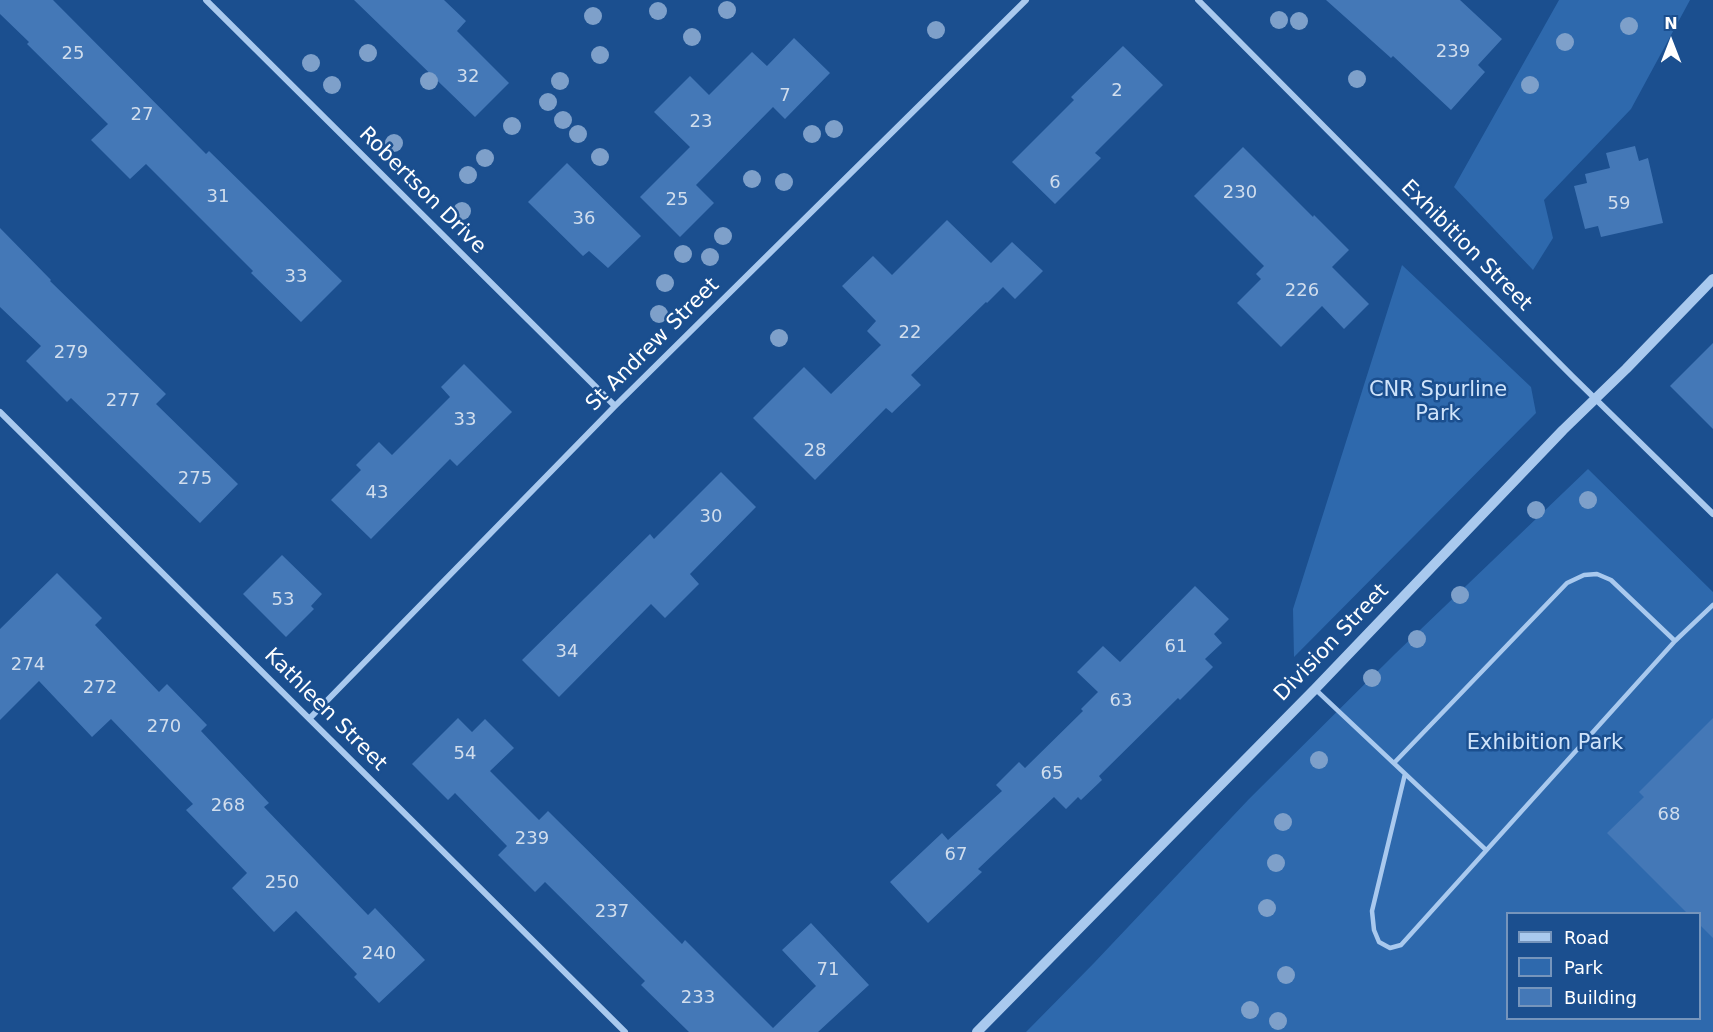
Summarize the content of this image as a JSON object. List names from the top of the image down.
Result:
{
  "streets": {
    "street": [
      "Robertson Drive",
      "Exhibition Street",
      "St Andrew Street",
      "Division Street",
      "Kathleen Street"
    ]
  },
  "crossings": [
    ["Robertson Drive", "St Andrew Street"],
    ["Exhibition Street", "Division Street"],
    ["St Andrew Street", "Kathleen Street"]
  ],
  "parks": ["CNR Spurline Park", "Exhibition Park"],
  "house_numbers": [
    "239",
    "25",
    "32",
    "2",
    "7",
    "27",
    "23",
    "6",
    "230",
    "31",
    "25",
    "59",
    "36",
    "33",
    "226",
    "22",
    "279",
    "277",
    "33",
    "28",
    "275",
    "43",
    "30",
    "53",
    "61",
    "34",
    "274",
    "272",
    "63",
    "270",
    "54",
    "65",
    "268",
    "68",
    "239",
    "67",
    "250",
    "237",
    "240",
    "71",
    "233"
  ],
  "legend": ["Road", "Park", "Building"],
  "north": "top"
}
